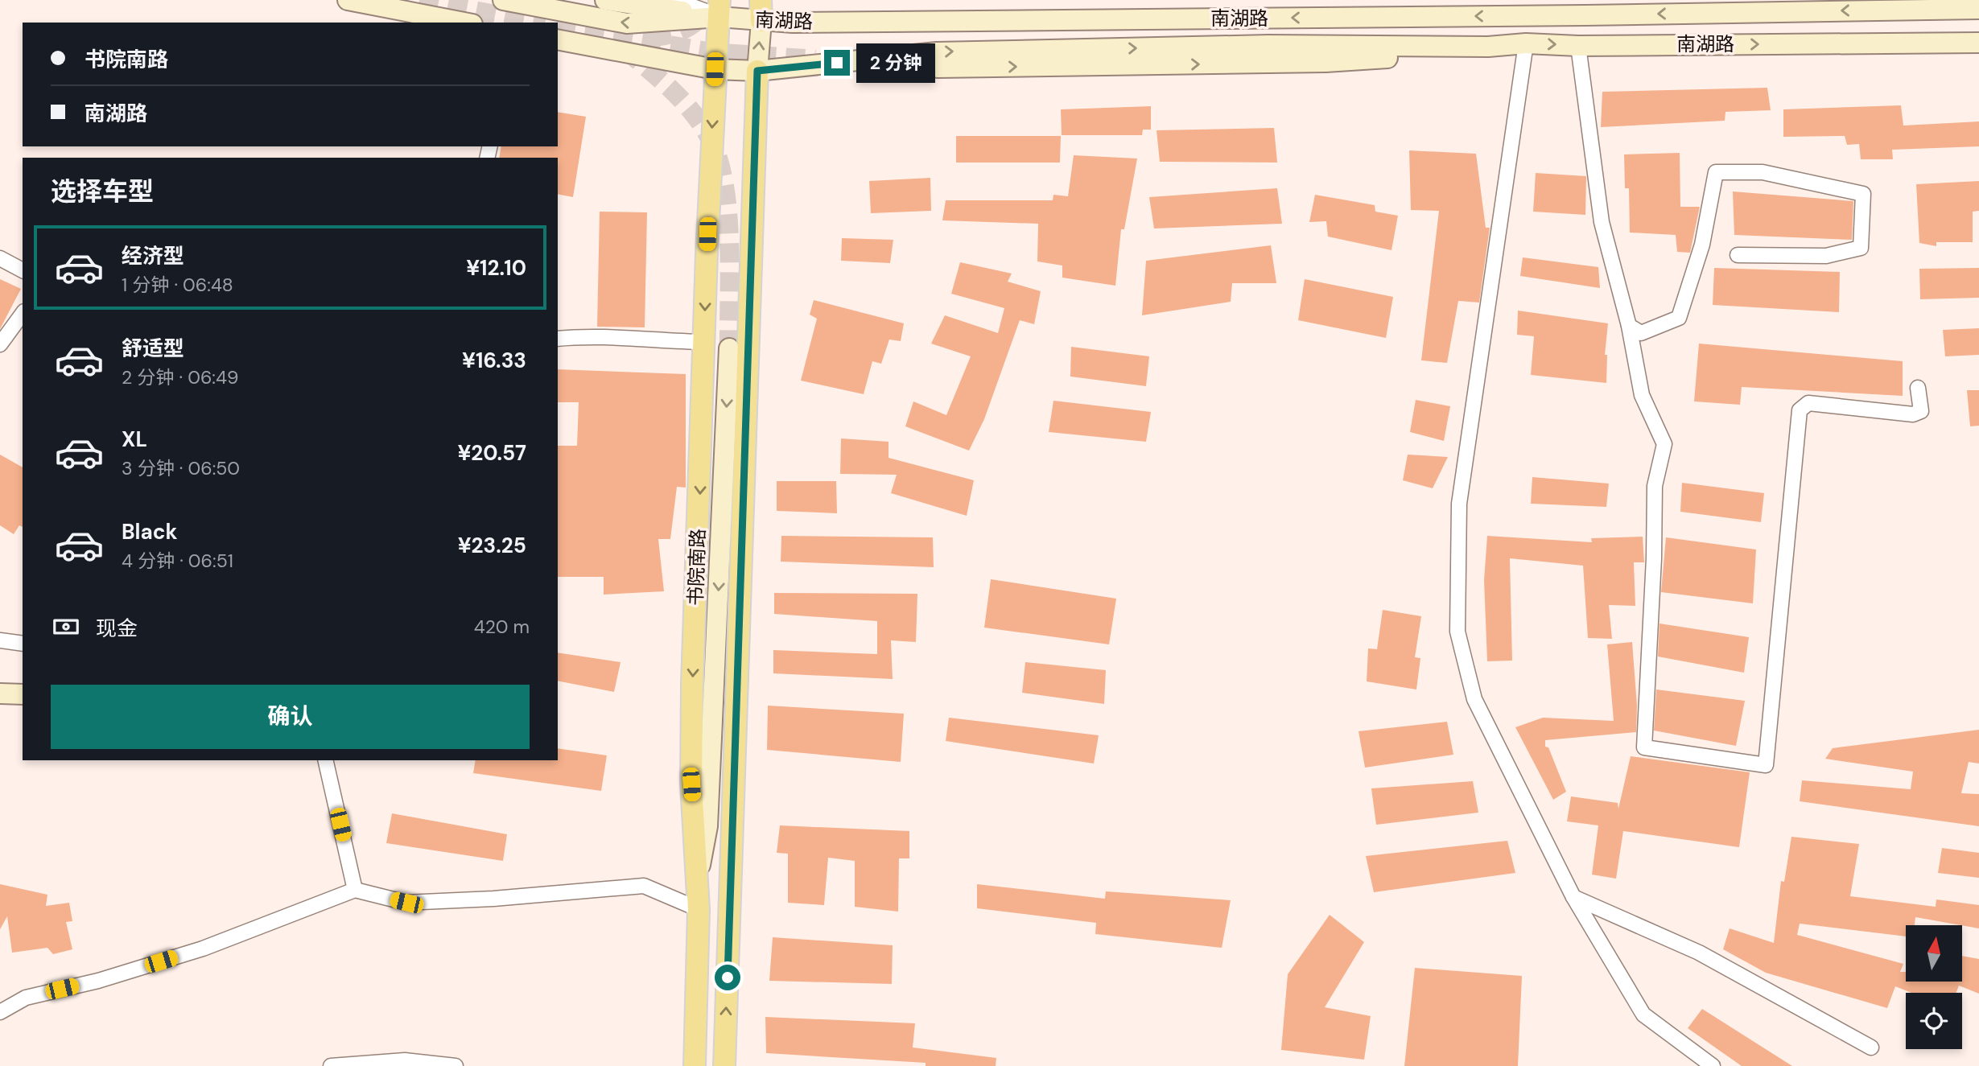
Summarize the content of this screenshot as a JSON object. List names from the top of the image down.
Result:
{
  "streets": {
    "main road": ["南湖路", "书院南路"]
  },
  "crossings": [
    ["南湖路", "书院南路"]
  ],
  "north": "top",
  "page": {
    "banner": ["书院南路", "南湖路"],
    "bubble": "2 分钟",
    "heading": "选择车型",
    "list": [
      {
        "name": "经济型",
        "note": "1 分钟 · 06:48",
        "value": "¥12.10"
      },
      {
        "name": "舒适型",
        "note": "2 分钟 · 06:49",
        "value": "¥16.33"
      },
      {
        "name": "XL",
        "note": "3 分钟 · 06:50",
        "value": "¥20.57"
      },
      {
        "name": "Black",
        "note": "4 分钟 · 06:51",
        "value": "¥23.25"
      }
    ],
    "pay": ["现金", "420 m"],
    "buttons": "确认"
  }
}
